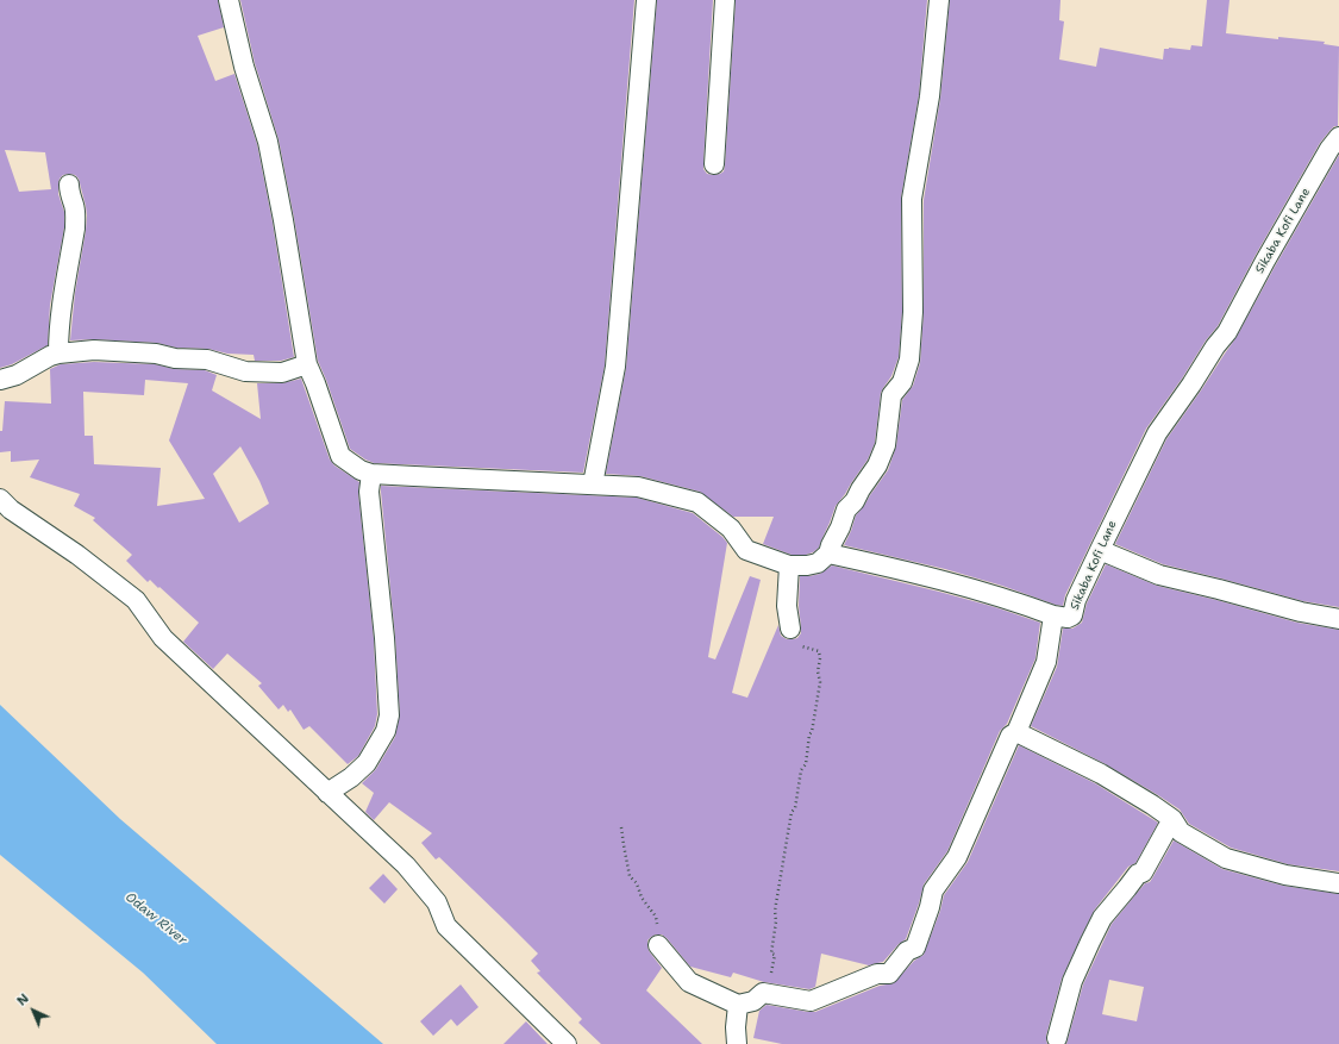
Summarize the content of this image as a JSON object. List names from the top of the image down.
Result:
{
  "streets": {
    "street": ["Sikaba Kofi Lane"]
  },
  "water": ["Odaw River"],
  "north": "top left"
}
